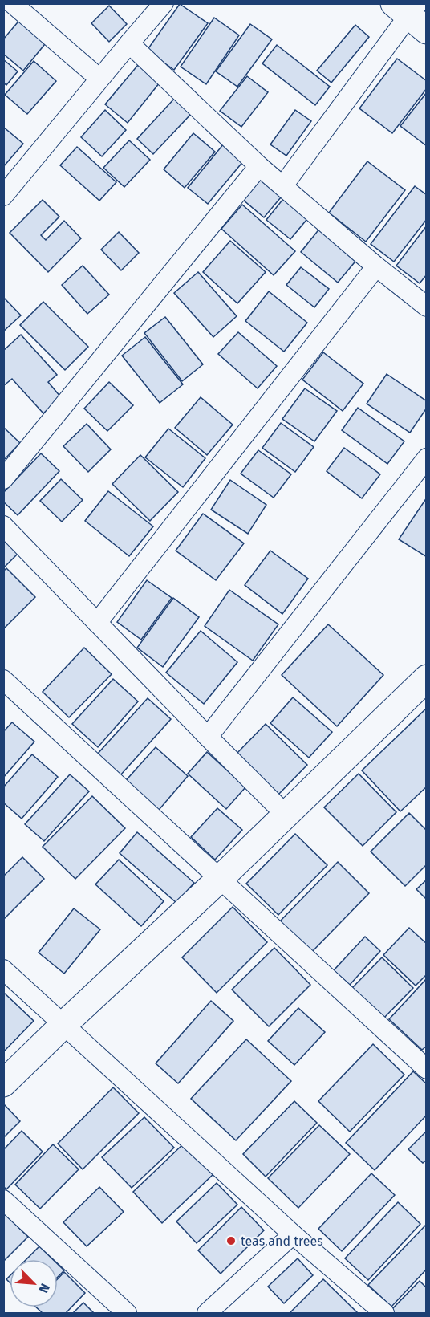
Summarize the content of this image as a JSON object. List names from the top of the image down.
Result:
{
  "places": ["teas and trees"],
  "north": "bottom right"
}
